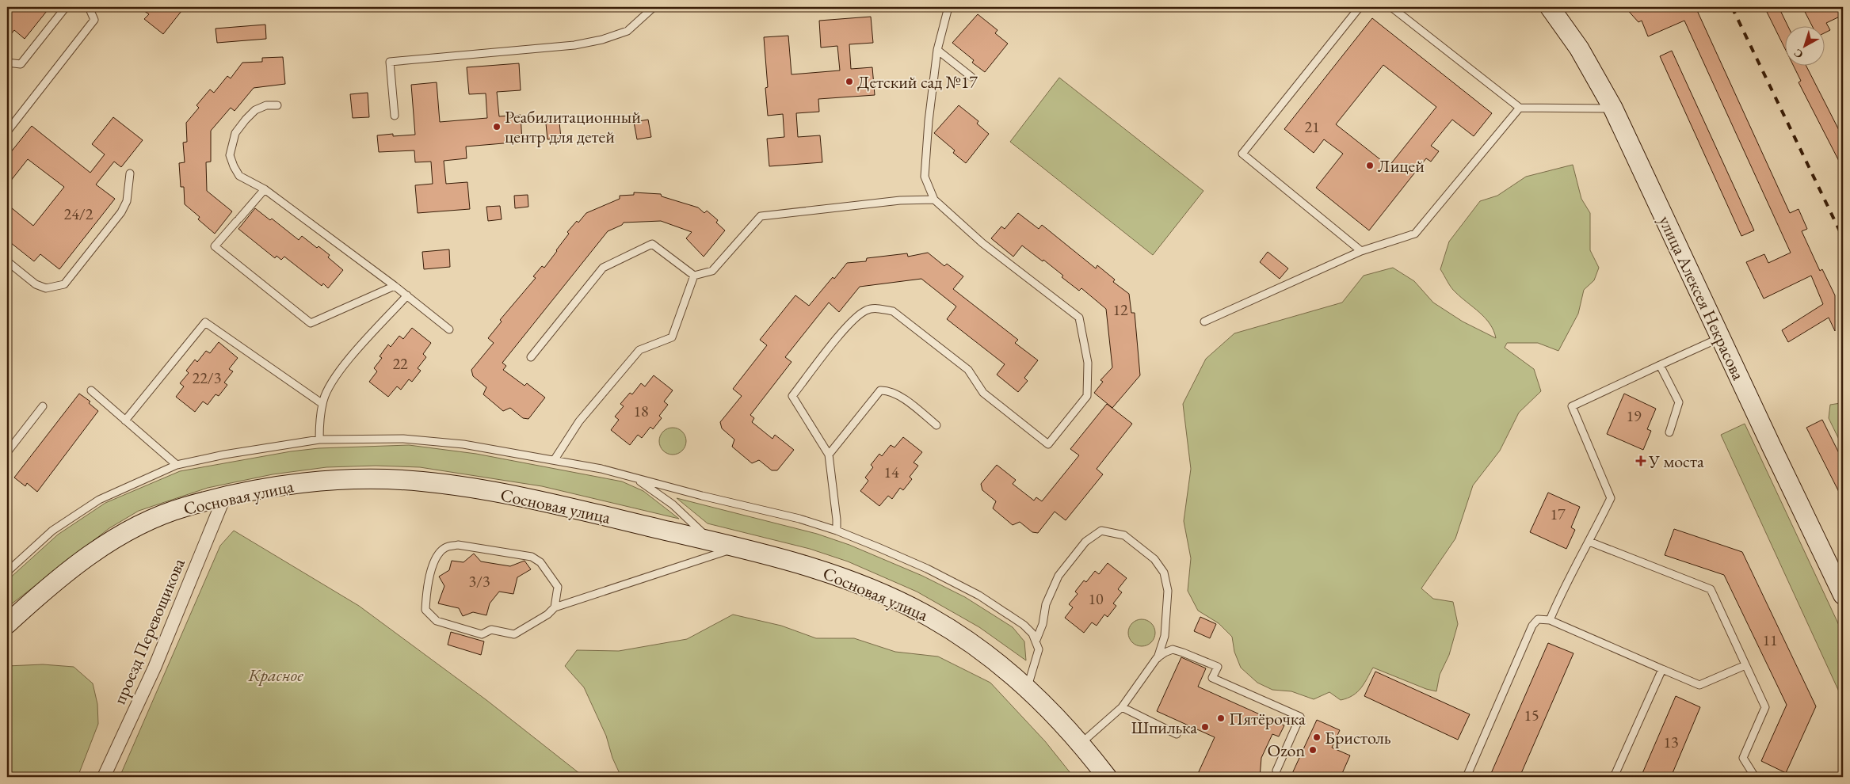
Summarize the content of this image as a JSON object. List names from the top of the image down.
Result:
{
  "streets": {
    "street": ["улица Алексея Некрасова", "Сосновая улица", "проезд Перевощикова"]
  },
  "crossings": [
    ["Сосновая улица", "проезд Перевощикова"]
  ],
  "parks": ["Красное"],
  "places": {
    "other": [
      "Детский сад №17",
      "Реабилитационный центр для детей",
      "Лицей",
      "Пятёрочка",
      "Шпилька",
      "Бристоль",
      "Ozon"
    ],
    "health": ["У моста"]
  },
  "house_numbers": [
    "21",
    "24/2",
    "12",
    "22",
    "22/3",
    "18",
    "19",
    "14",
    "17",
    "3/3",
    "10",
    "11",
    "15",
    "13"
  ],
  "north": "bottom left"
}
